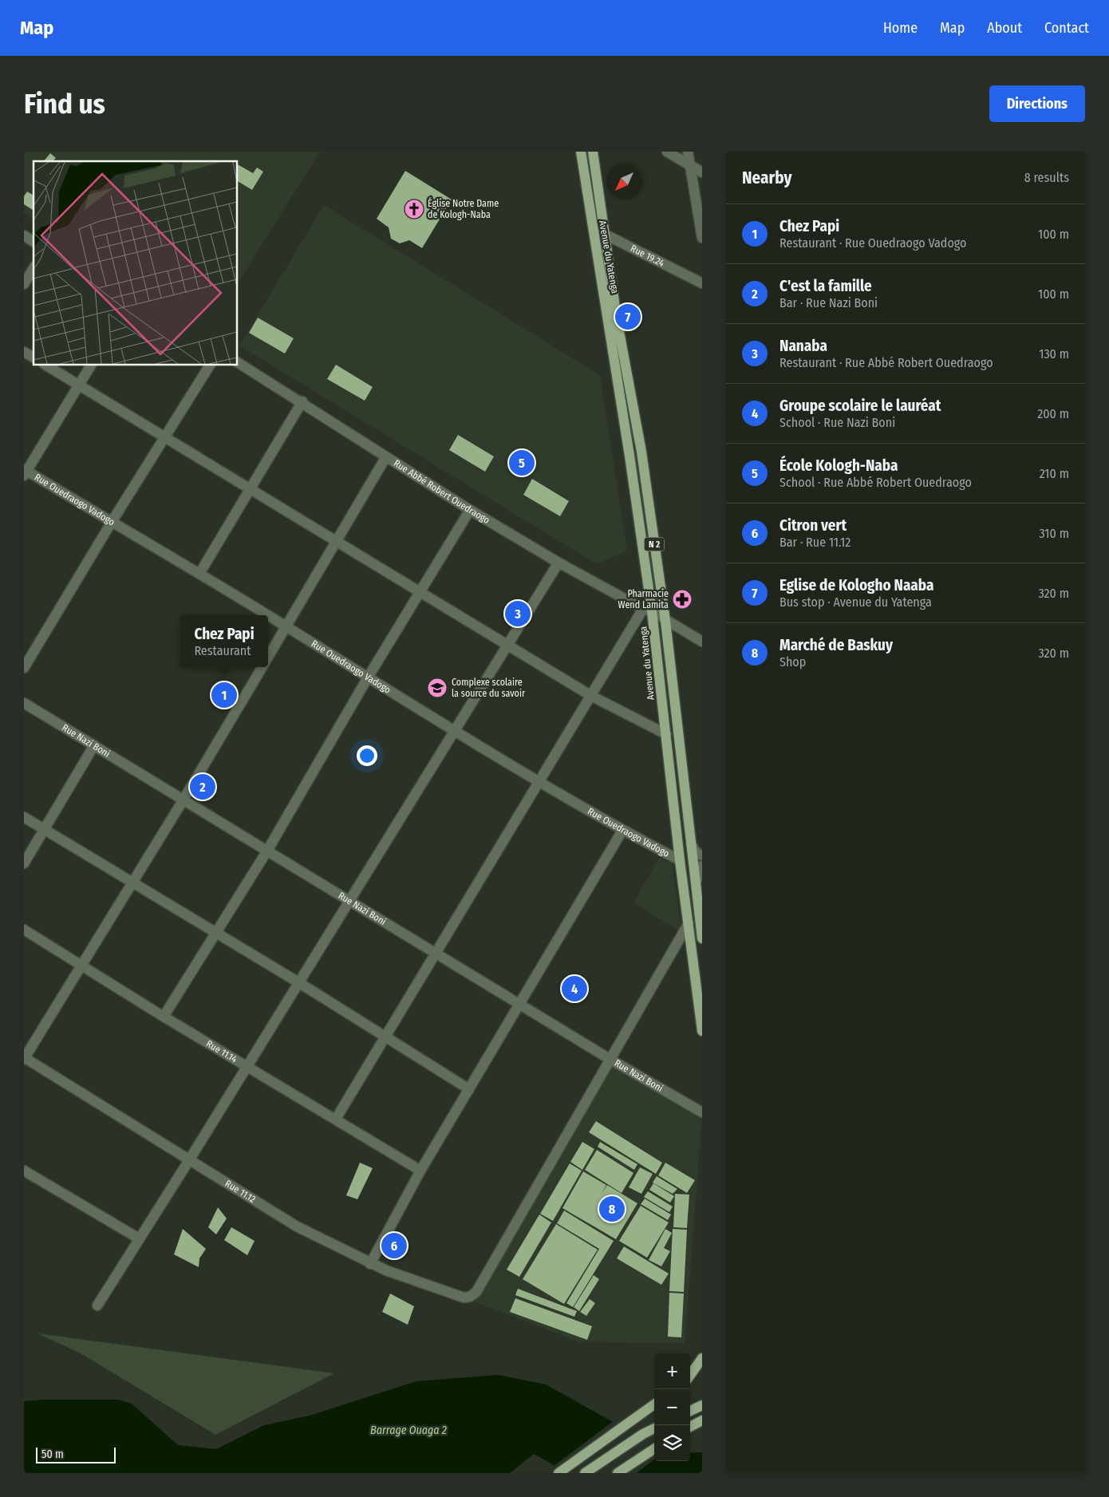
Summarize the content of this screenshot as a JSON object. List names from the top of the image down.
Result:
{
  "streets": {
    "main road": ["Avenue du Yatenga", "N 2"],
    "street": [
      "Rue 19.24",
      "Rue Abbé Robert Ouedraogo",
      "Rue Ouedraogo Vadogo",
      "Rue Nazi Boni",
      "Rue 11.14",
      "Rue 11.12"
    ]
  },
  "crossings": [
    ["Rue 19.24", "Avenue du Yatenga"],
    ["Avenue du Yatenga", "Rue Abbé Robert Ouedraogo"],
    ["Avenue du Yatenga", "Rue Ouedraogo Vadogo"],
    ["Rue Nazi Boni", "Rue 11.12"]
  ],
  "water": ["Barrage Ouaga 2"],
  "places": {
    "church": ["Église Notre Dame de Kologh-Naba"],
    "pharmacy": ["Pharmacie Wend Lamita"],
    "school or university": ["Complexe scolaire la source du savoir"]
  },
  "scale_bar": "50 m",
  "north": "bottom left",
  "page": {
    "header": "Map",
    "nav": [
      "Home",
      "Map",
      "About",
      "Contact"
    ],
    "buttons": "Directions",
    "title": "Find us",
    "heading": ["Nearby", "8 results"],
    "list": [
      {
        "mark": "1",
        "name": "Chez Papi",
        "note": "Restaurant · Rue Ouedraogo Vadogo",
        "value": "100 m"
      },
      {
        "mark": "2",
        "name": "C'est la famille",
        "note": "Bar · Rue Nazi Boni",
        "value": "100 m"
      },
      {
        "mark": "3",
        "name": "Nanaba",
        "note": "Restaurant · Rue Abbé Robert Ouedraogo",
        "value": "130 m"
      },
      {
        "mark": "4",
        "name": "Groupe scolaire le lauréat",
        "note": "School · Rue Nazi Boni",
        "value": "200 m"
      },
      {
        "mark": "5",
        "name": "École Kologh-Naba",
        "note": "School · Rue Abbé Robert Ouedraogo",
        "value": "210 m"
      },
      {
        "mark": "6",
        "name": "Citron vert",
        "note": "Bar · Rue 11.12",
        "value": "310 m"
      },
      {
        "mark": "7",
        "name": "Eglise de Kologho Naaba",
        "note": "Bus stop · Avenue du Yatenga",
        "value": "320 m"
      },
      {
        "mark": "8",
        "name": "Marché de Baskuy",
        "note": "Shop",
        "value": "320 m"
      }
    ],
    "pins": [
      "7",
      "5",
      "3",
      "1",
      "2",
      "4",
      "8",
      "6"
    ],
    "popup": ["Chez Papi", "Restaurant"],
    "map_buttons": ["+", "−"],
    "scale": "50 m"
  }
}
